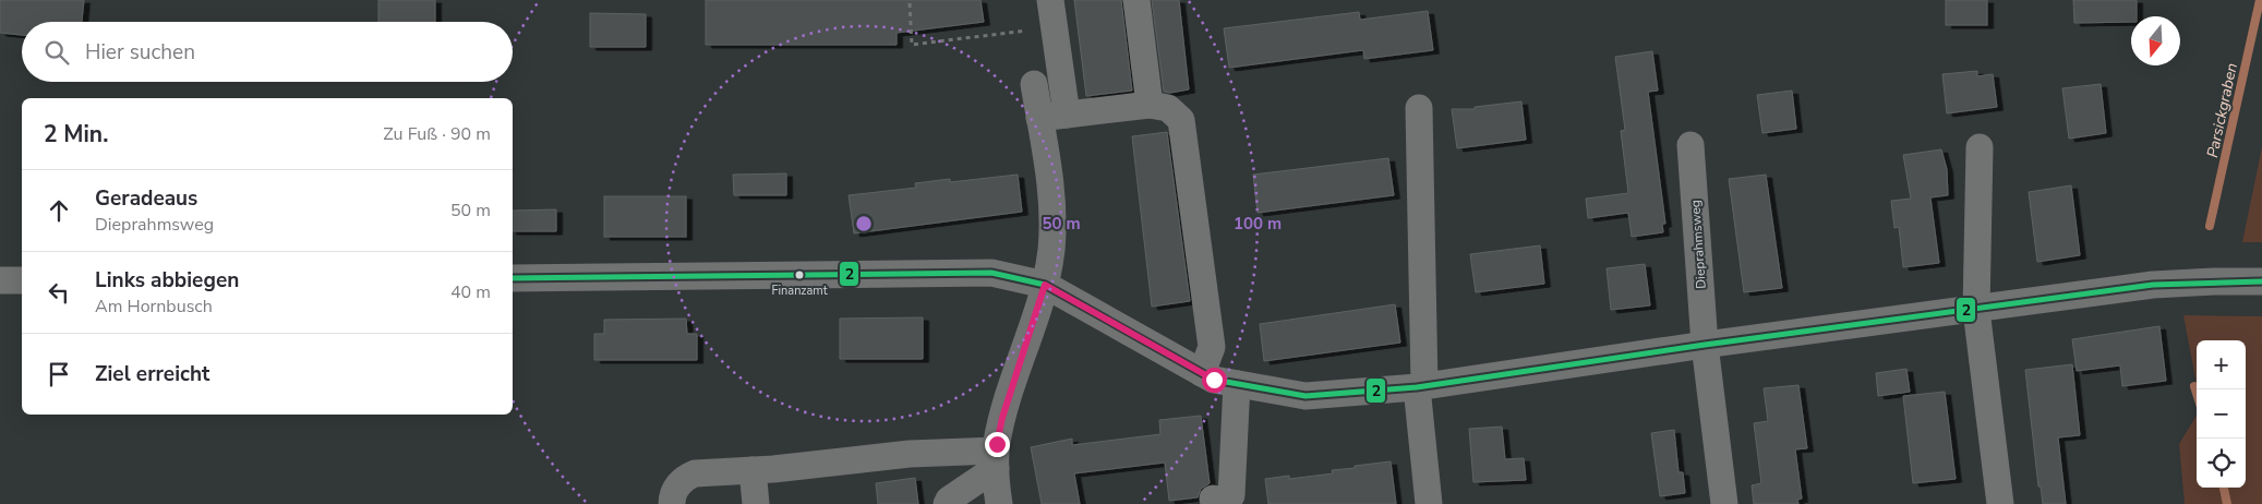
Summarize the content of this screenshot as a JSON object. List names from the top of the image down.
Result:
{
  "streets": {
    "street": ["Dieprahmsweg"]
  },
  "water": ["Parsickgraben"],
  "places": ["Finanzamt"],
  "lines": ["transit line 2"],
  "north": "bottom",
  "page": {
    "search": "Hier suchen",
    "heading": ["2 Min.", "Zu Fuß · 90 m"],
    "list": [
      ["Geradeaus", "Dieprahmsweg", "50 m"],
      ["Links abbiegen", "Am Hornbusch", "40 m"],
      "Ziel erreicht"
    ],
    "map_buttons": ["+", "−"]
  },
  "rings": ["50 m", "100 m"]
}
